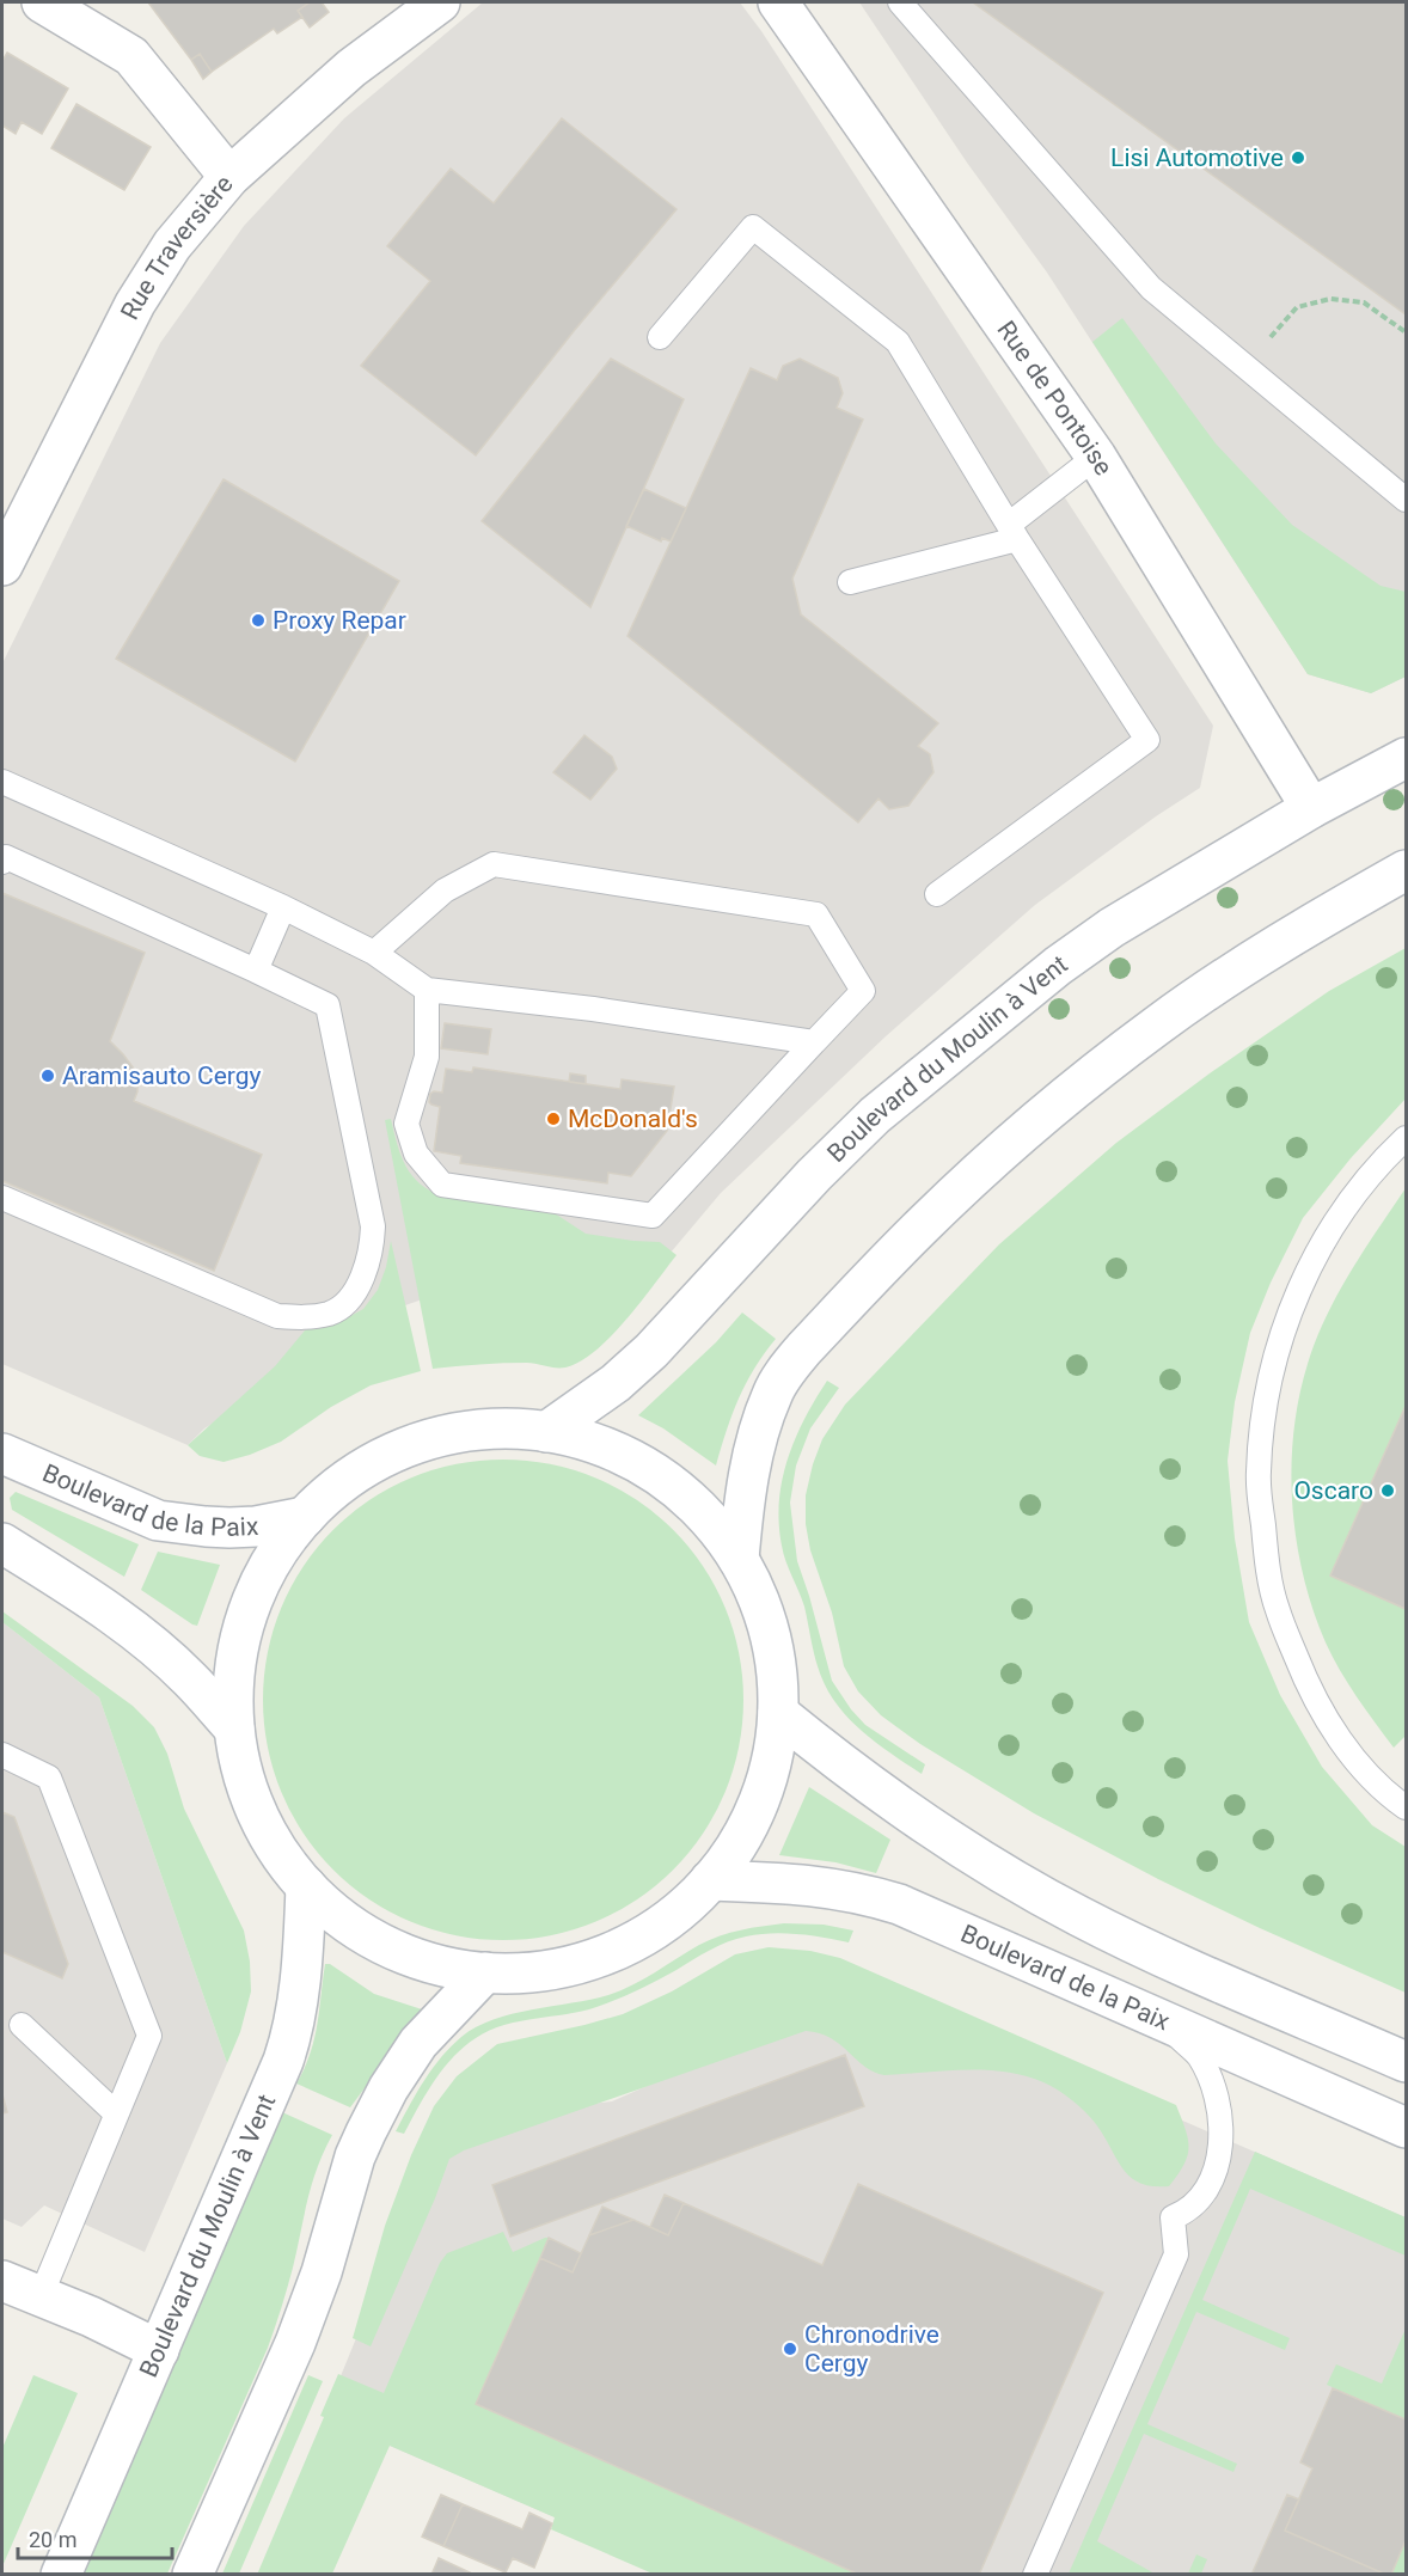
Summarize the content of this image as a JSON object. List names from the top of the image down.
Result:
{
  "streets": {
    "main road": [
      "Rue Traversière",
      "Rue de Pontoise",
      "Boulevard du Moulin à Vent",
      "Boulevard de la Paix"
    ]
  },
  "crossings": [
    ["Rue de Pontoise", "Boulevard du Moulin à Vent"]
  ],
  "places": [
    "Lisi Automotive",
    "Proxy Repar",
    "Aramisauto Cergy",
    "McDonald's",
    "Oscaro",
    "Chronodrive Cergy"
  ],
  "scale_bar": "20 m"
}
